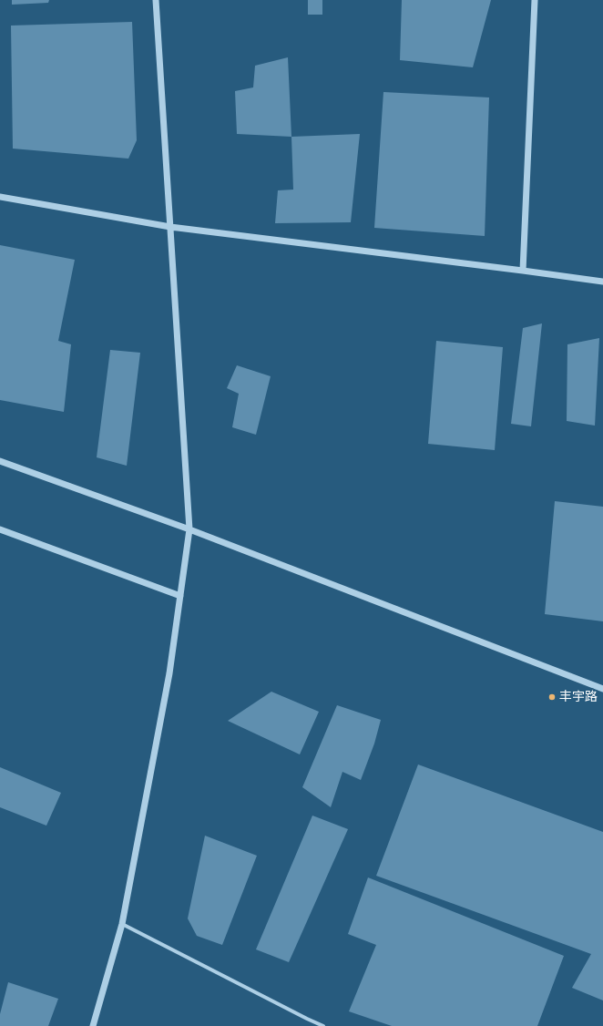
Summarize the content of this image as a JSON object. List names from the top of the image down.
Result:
{
  "places": ["丰宇路"]
}
